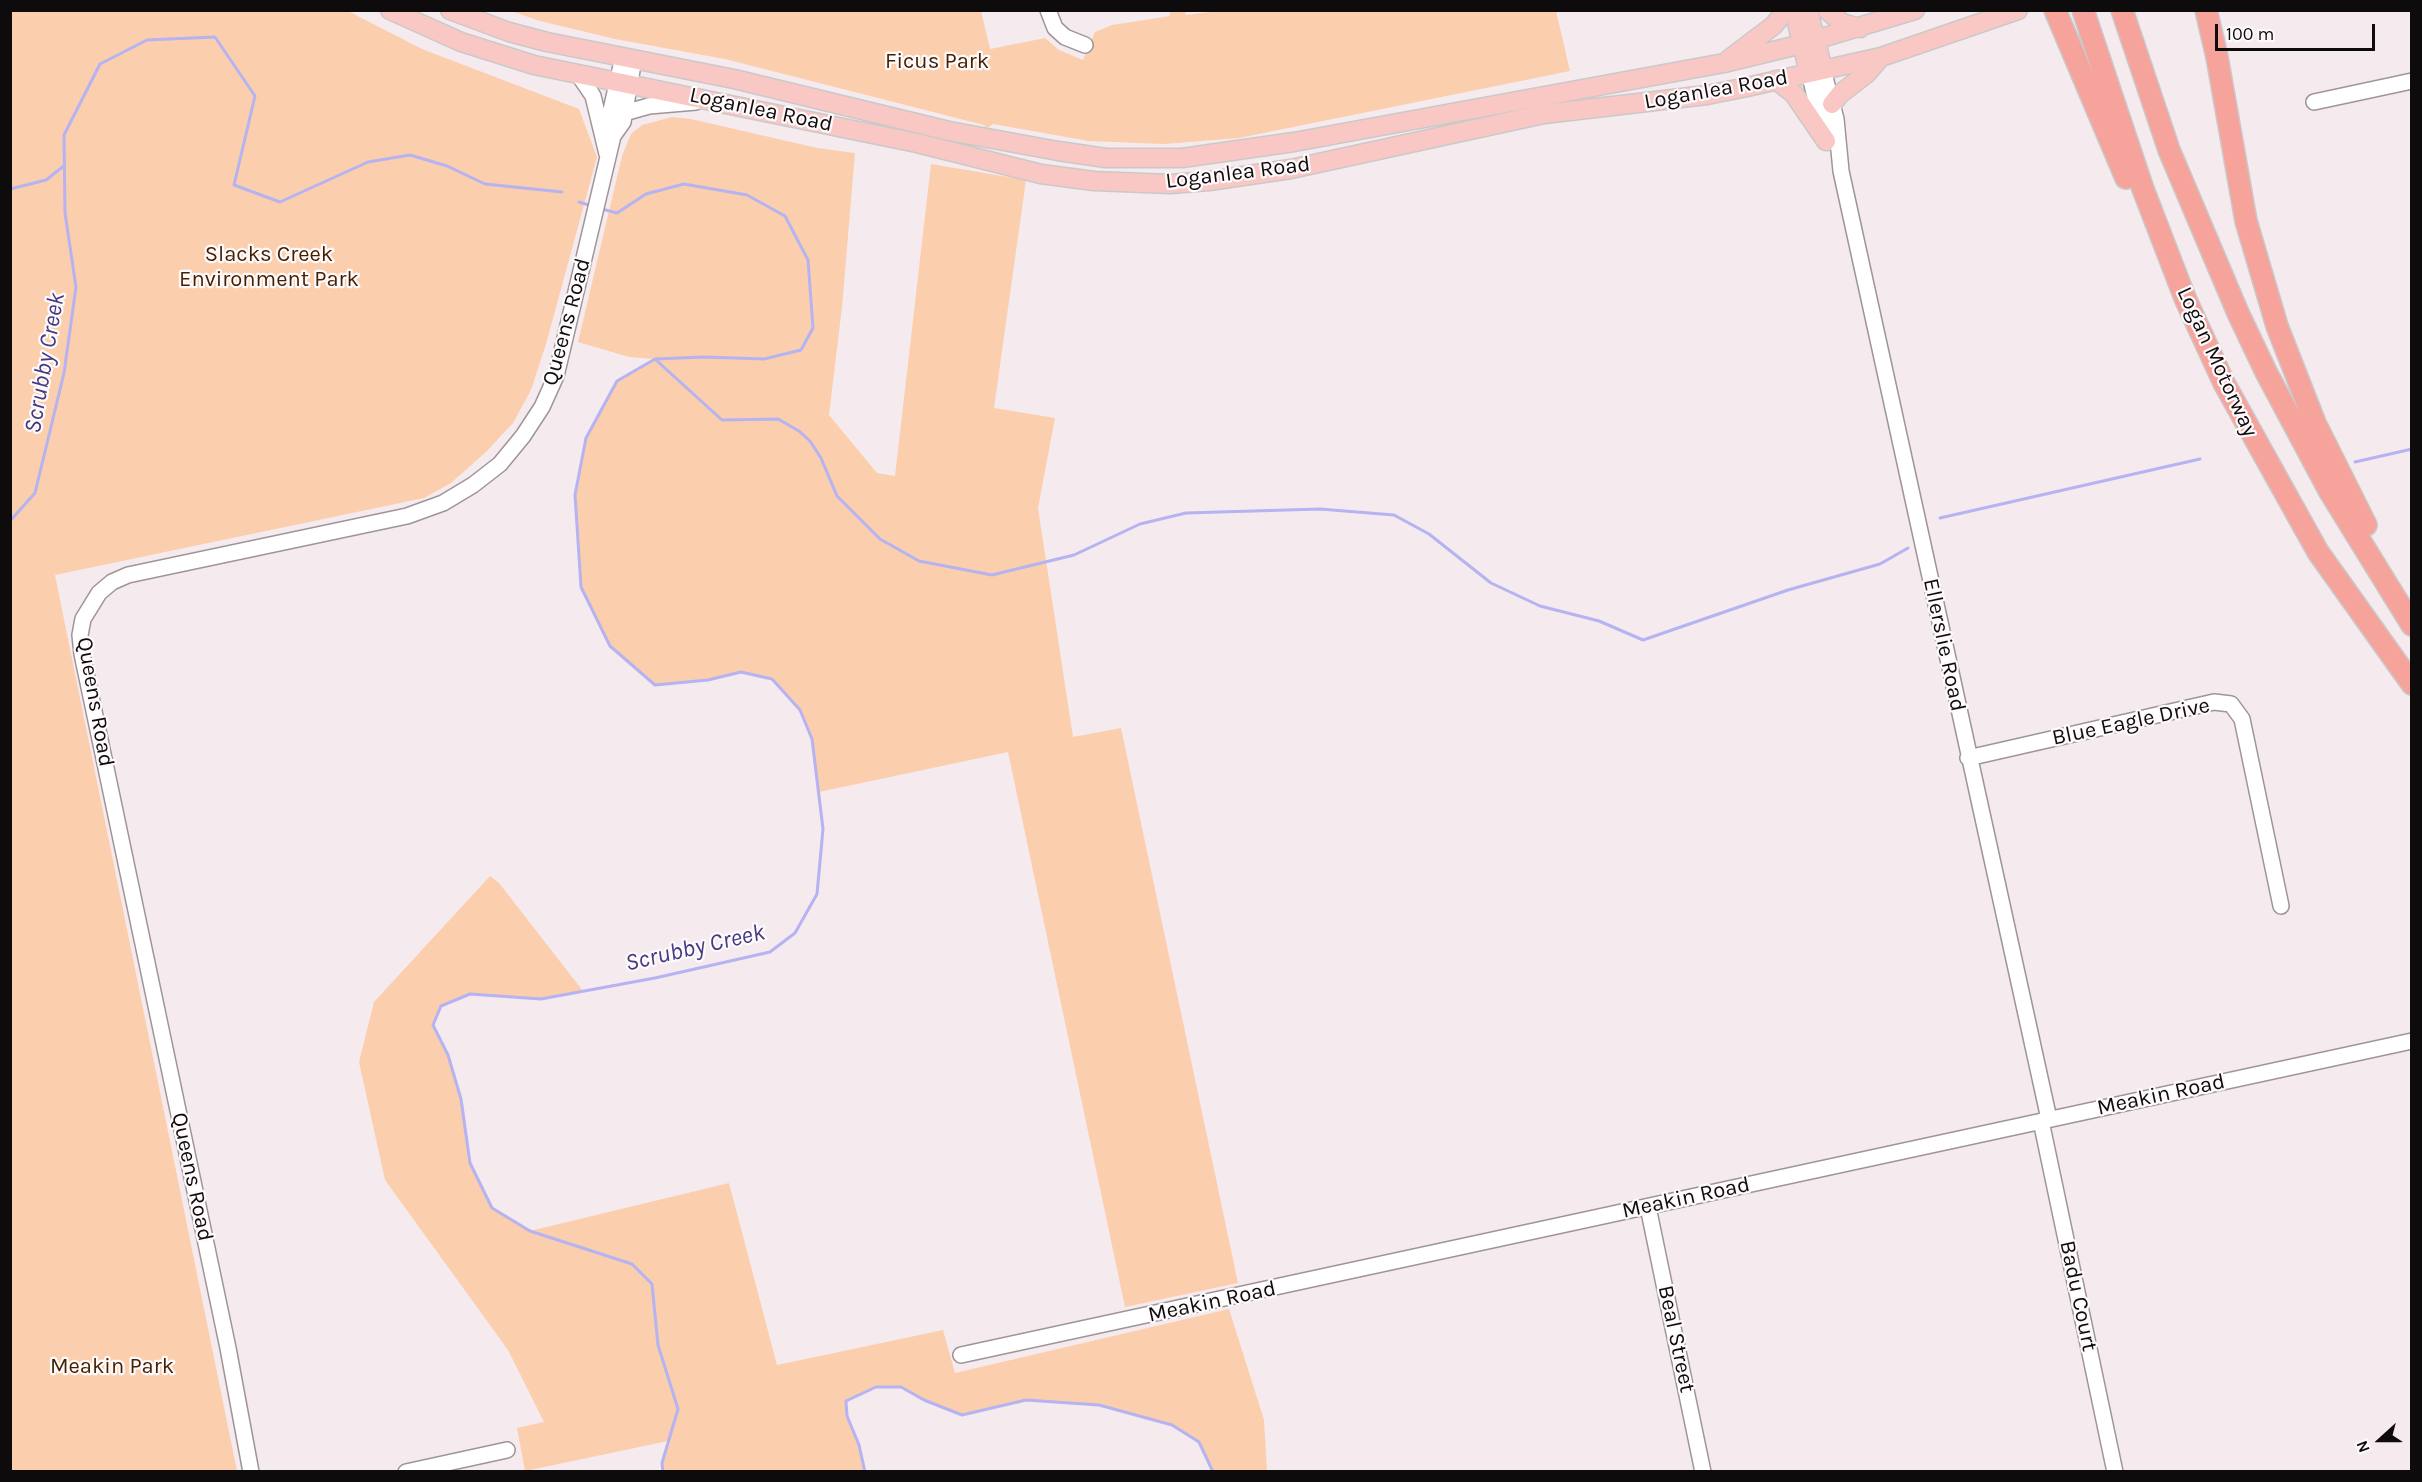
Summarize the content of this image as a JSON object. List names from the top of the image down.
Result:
{
  "streets": {
    "highway": ["Logan Motorway"],
    "main road": ["Loganlea Road"],
    "street": [
      "Queens Road",
      "Ellerslie Road",
      "Blue Eagle Drive",
      "Meakin Road",
      "Badu Court",
      "Beal Street"
    ]
  },
  "crossings": [
    ["Loganlea Road", "Queens Road"],
    ["Loganlea Road", "Ellerslie Road"],
    ["Ellerslie Road", "Blue Eagle Drive"],
    ["Ellerslie Road", "Meakin Road"],
    ["Ellerslie Road", "Badu Court"],
    ["Meakin Road", "Badu Court"],
    ["Meakin Road", "Beal Street"]
  ],
  "water": ["Scrubby Creek"],
  "parks": ["Ficus Park", "Slacks Creek Environment Park", "Meakin Park"],
  "scale_bar": "100 m",
  "north": "left"
}
